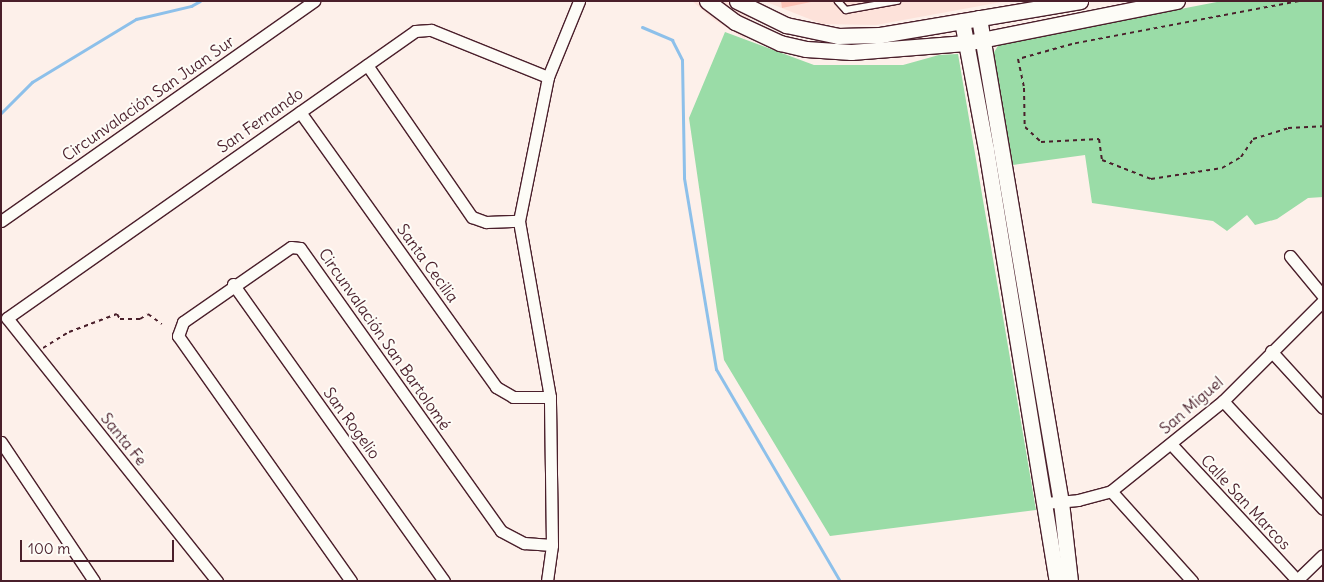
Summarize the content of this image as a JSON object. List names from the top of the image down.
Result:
{
  "streets": {
    "street": [
      "Circunvalación San Juan Sur",
      "San Fernando",
      "Santa Cecilia",
      "Circunvalación San Bartolomé",
      "San Miguel",
      "San Rogelio",
      "Santa Fe",
      "Calle San Marcos"
    ]
  },
  "crossings": [
    ["San Fernando", "Santa Cecilia"],
    ["San Fernando", "Santa Fe"],
    ["Circunvalación San Bartolomé", "San Rogelio"],
    ["San Miguel", "Calle San Marcos"]
  ],
  "scale_bar": "100 m"
}
